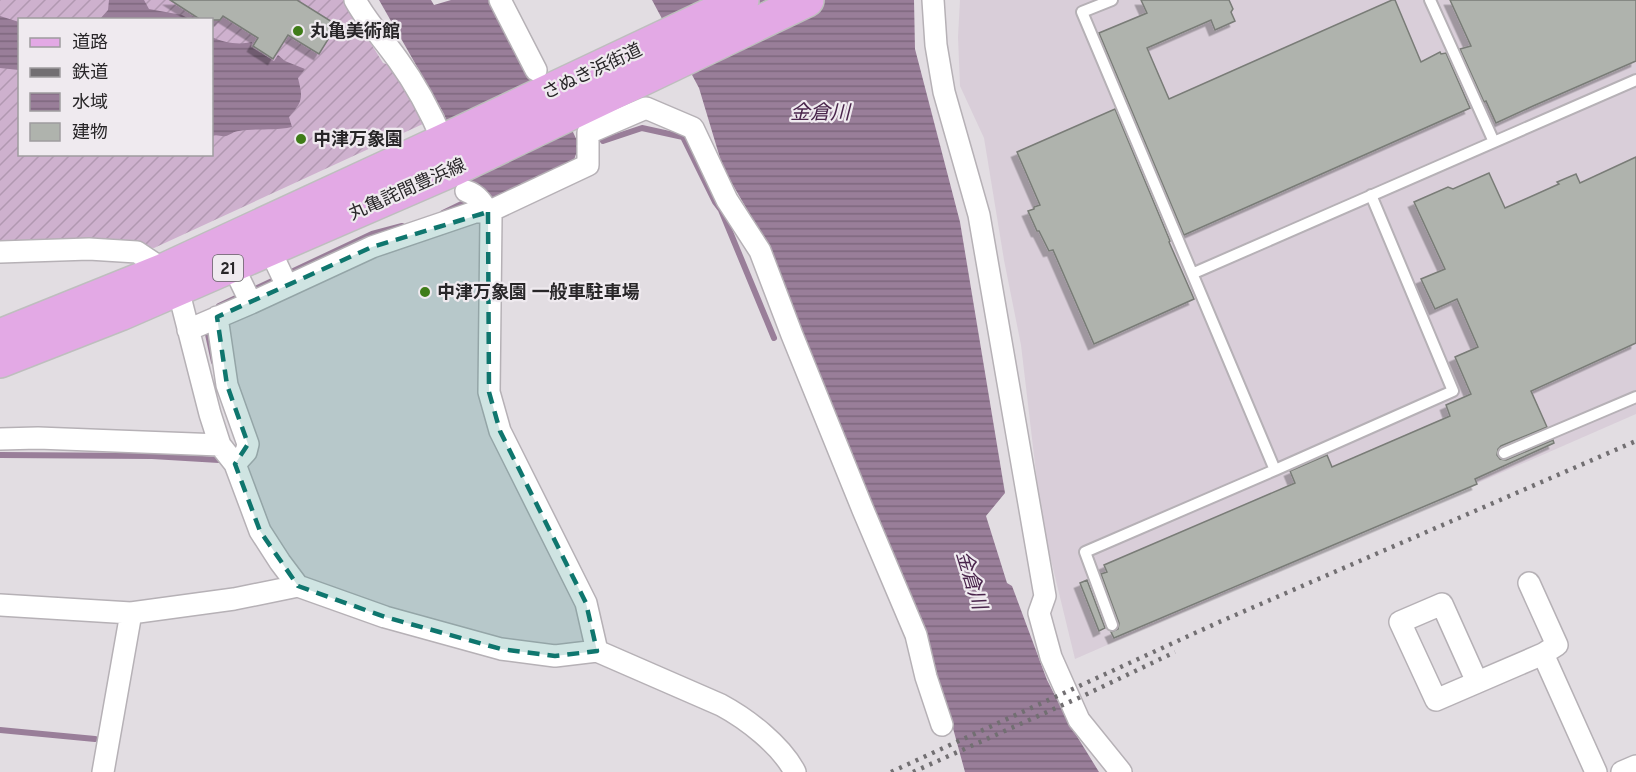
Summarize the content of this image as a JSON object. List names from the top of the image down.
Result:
{
  "streets": {
    "main road": ["さぬき浜街道", "丸亀詫間豊浜線", "21"]
  },
  "crossings": [
    ["さぬき浜街道", "丸亀詫間豊浜線"]
  ],
  "water": ["金倉川"],
  "places": ["丸亀美術館", "中津万象園", "中津万象園 一般車駐車場"],
  "legend": [
    "道路",
    "鉄道",
    "水域",
    "建物"
  ]
}
